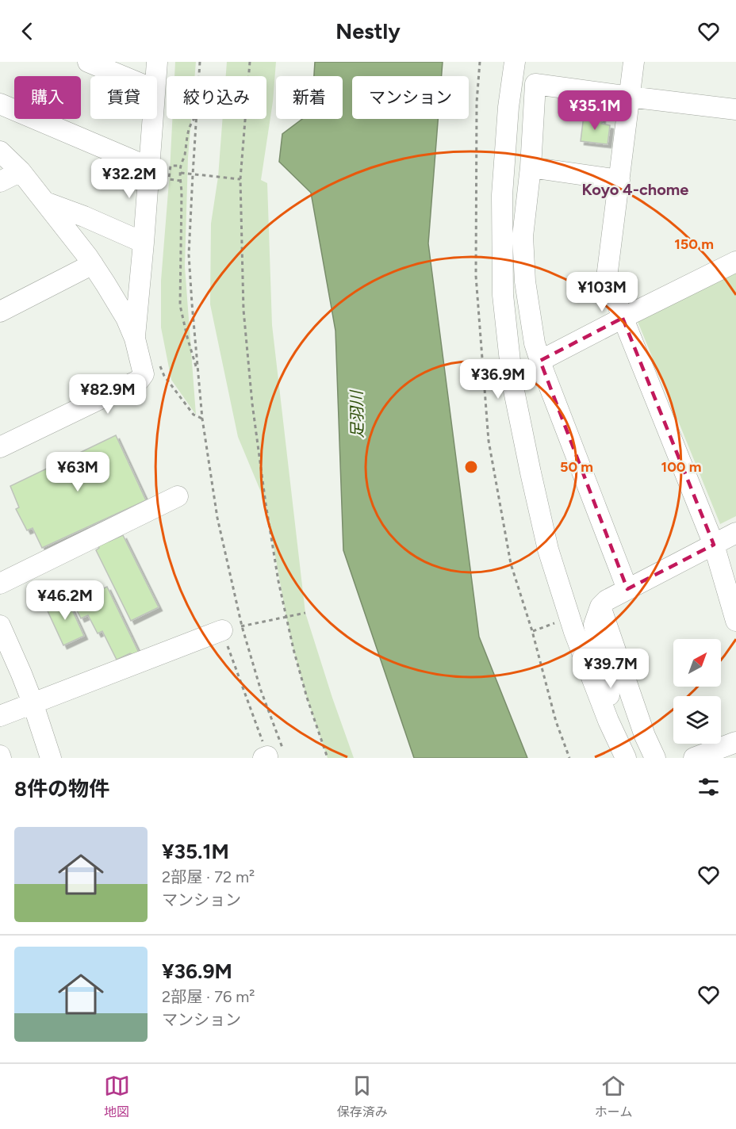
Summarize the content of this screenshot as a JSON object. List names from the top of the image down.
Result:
{
  "districts": ["Koyo 4-chome"],
  "water": ["足羽川"],
  "north": "top right",
  "page": {
    "header": "Nestly",
    "chip": [
      "購入",
      "賃貸",
      "絞り込み",
      "新着",
      "マンション"
    ],
    "price": [
      "¥35.1M",
      "¥32.2M",
      "¥103M",
      "¥36.9M",
      "¥82.9M",
      "¥63M",
      "¥46.2M",
      "¥39.7M"
    ],
    "heading": "8件の物件",
    "list": [
      {
        "name": "¥35.1M",
        "note": "2部屋 · 72 m² · マンション"
      },
      {
        "name": "¥36.9M",
        "note": "2部屋 · 76 m² · マンション"
      }
    ],
    "tabs": ["地図", "保存済み", "ホーム"]
  },
  "rings": ["150 m", "50 m", "100 m"]
}
